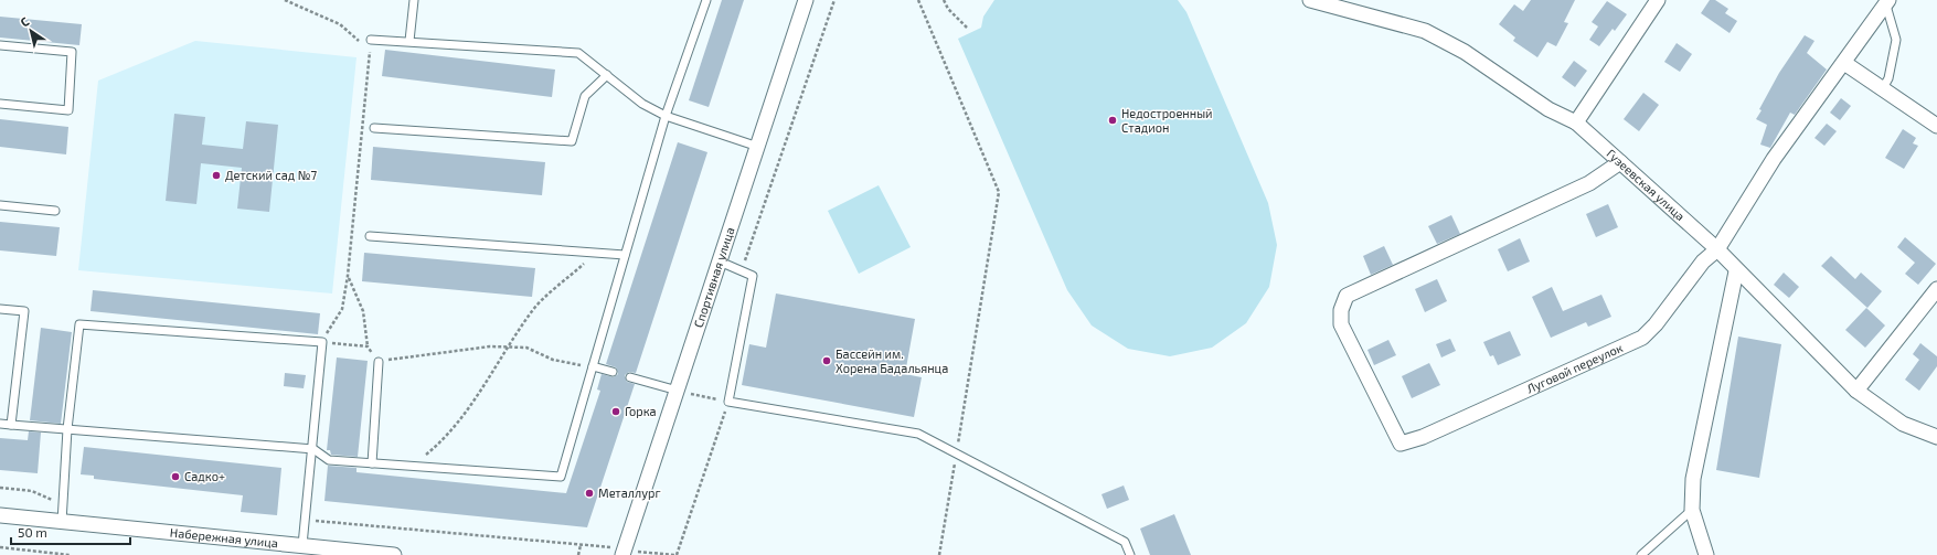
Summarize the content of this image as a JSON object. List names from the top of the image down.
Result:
{
  "streets": {
    "street": [
      "Гузеевская улица",
      "Спортивная улица",
      "Луговой переулок",
      "Набережная улица"
    ]
  },
  "crossings": [
    ["Гузеевская улица", "Луговой переулок"]
  ],
  "places": [
    "Недостроенный Стадион",
    "Детский сад №7",
    "Бассейн им. Хорена Бадальянца",
    "Горка",
    "Садко+",
    "Металлург"
  ],
  "scale_bar": "50 m",
  "north": "top left"
}
